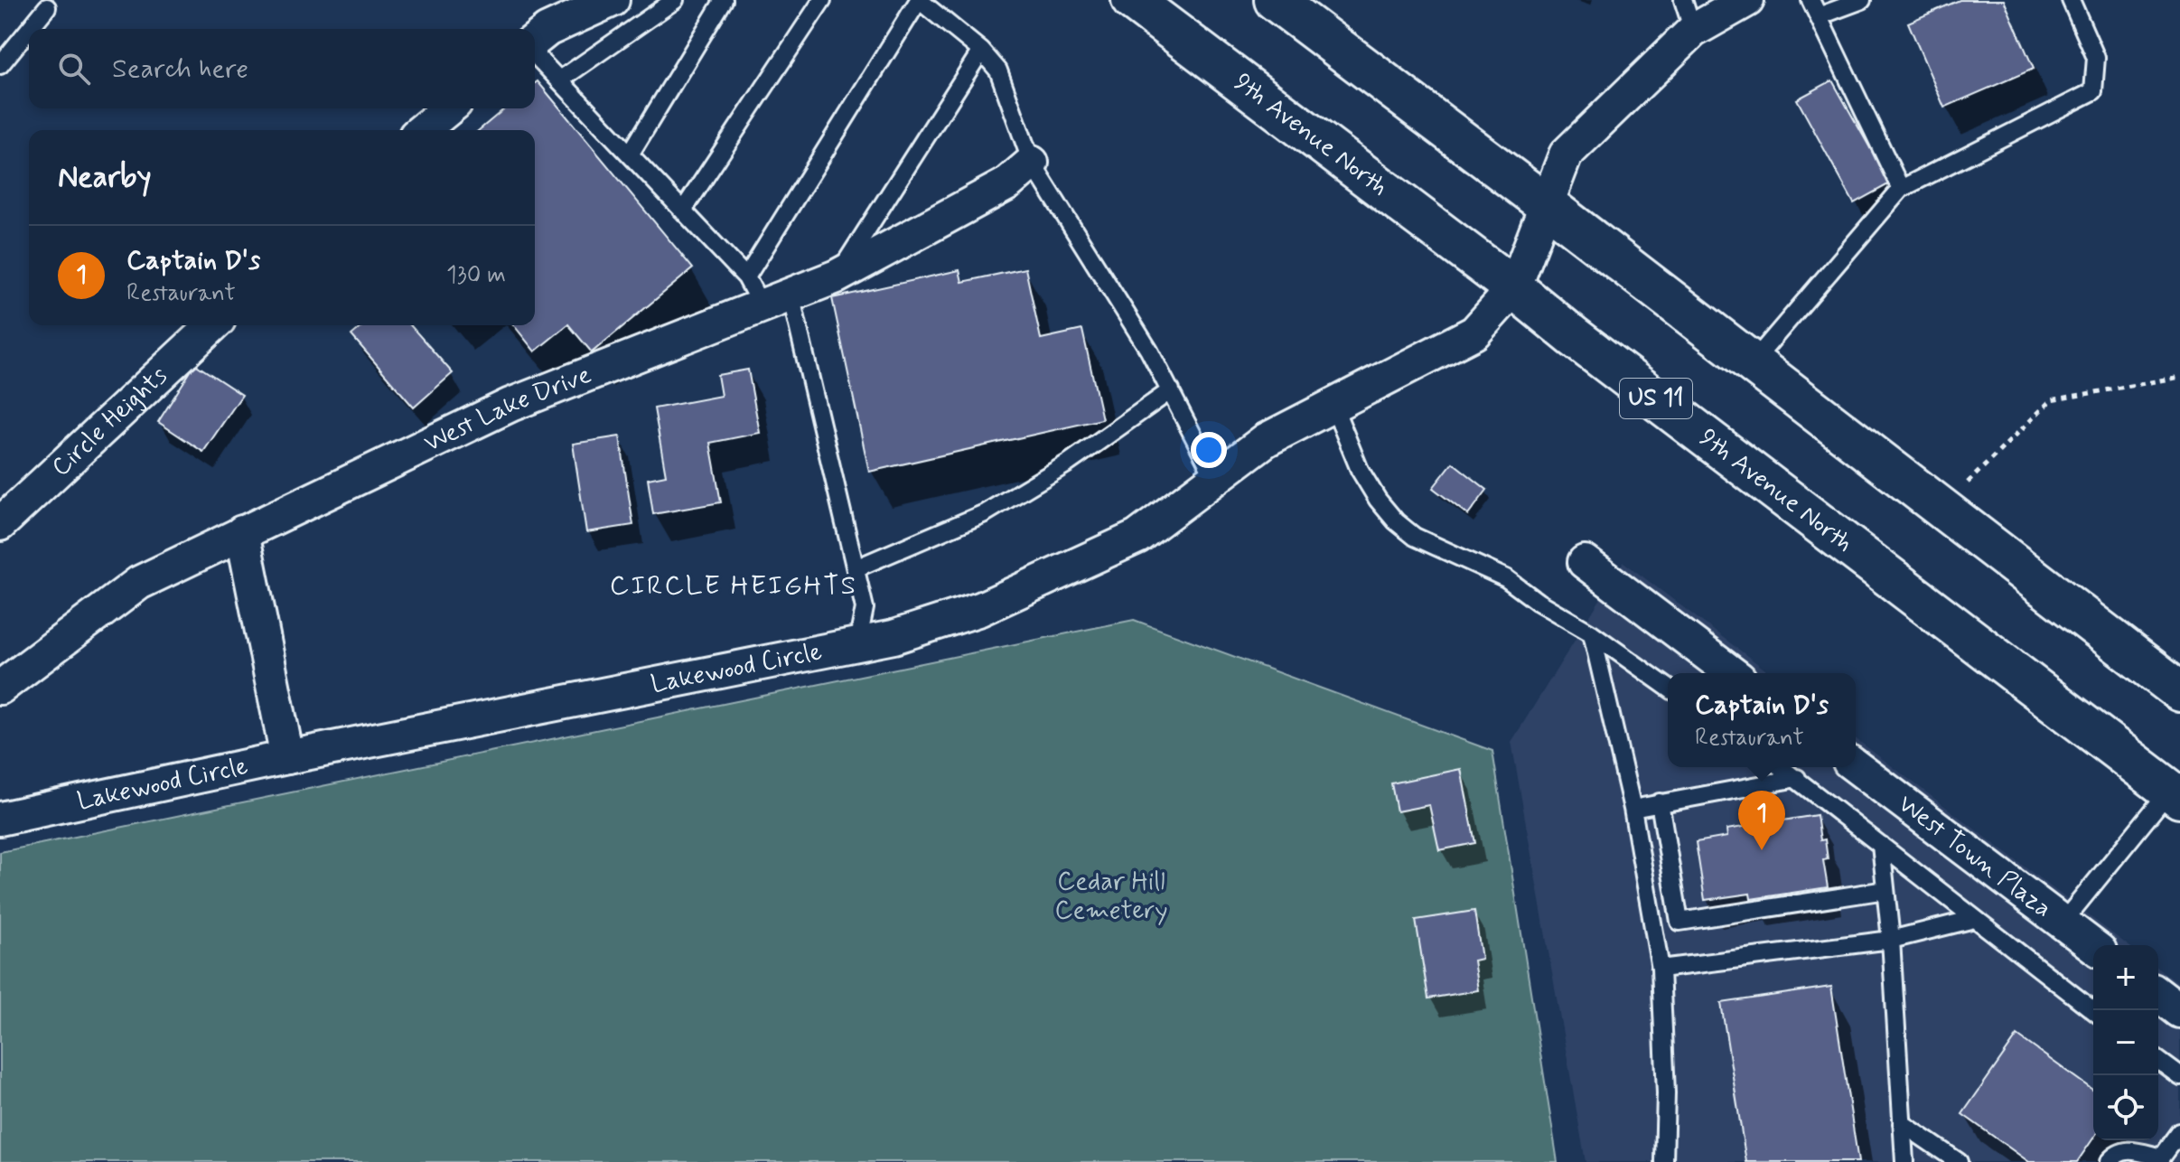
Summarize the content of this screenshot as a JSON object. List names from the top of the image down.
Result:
{
  "streets": {
    "main road": ["9th Avenue North", "US 11"],
    "street": [
      "West Lake Drive",
      "Circle Heights",
      "Lakewood Circle",
      "West Town Plaza"
    ]
  },
  "crossings": [
    ["9th Avenue North", "Lakewood Circle"]
  ],
  "districts": ["CIRCLE HEIGHTS"],
  "parks": ["Cedar Hill Cemetery"],
  "page": {
    "search": "Search here",
    "heading": "Nearby",
    "list": [
      {
        "mark": "1",
        "name": "Captain D's",
        "note": "Restaurant",
        "value": "130 m"
      }
    ],
    "popup": ["Captain D's", "Restaurant"],
    "pins": "1",
    "map_buttons": ["+", "−"]
  }
}
